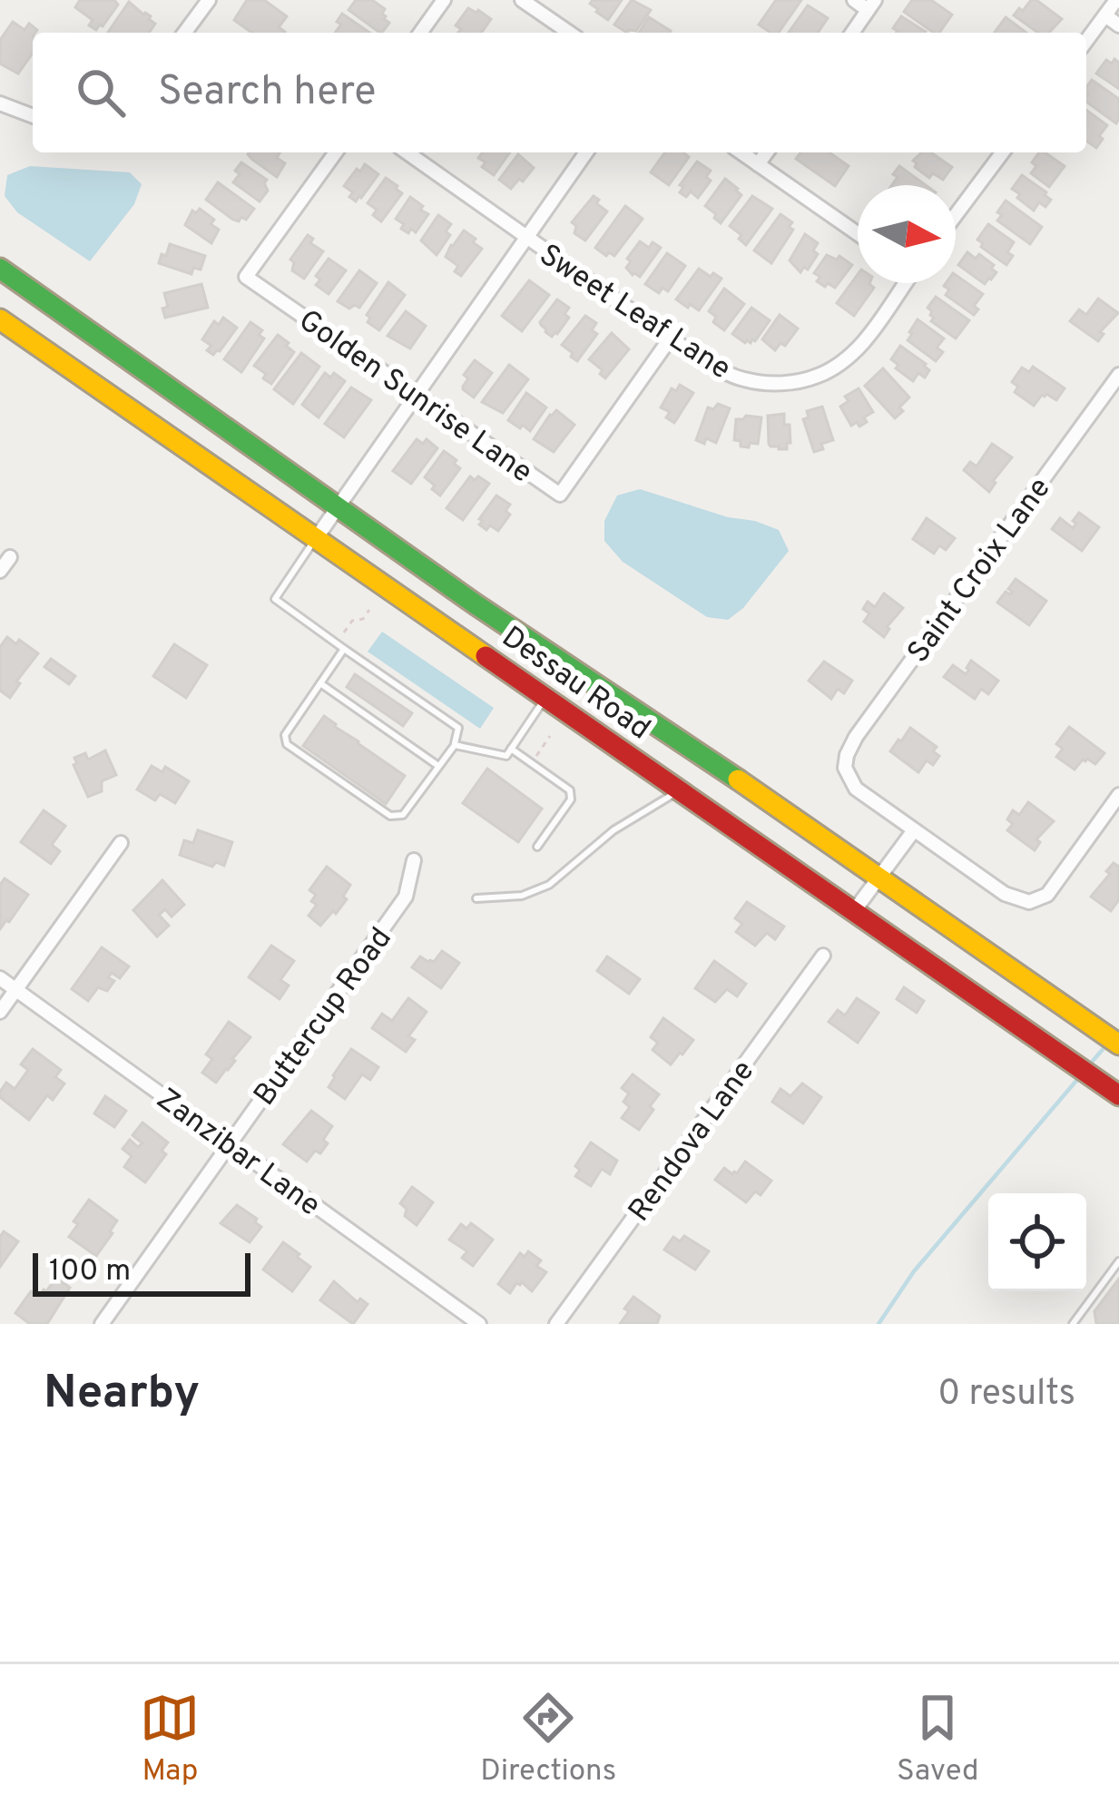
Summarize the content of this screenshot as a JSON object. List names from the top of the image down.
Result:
{
  "streets": {
    "main road": ["Dessau Road"],
    "street": [
      "Sweet Leaf Lane",
      "Golden Sunrise Lane",
      "Saint Croix Lane",
      "Buttercup Road",
      "Rendova Lane",
      "Zanzibar Lane"
    ]
  },
  "crossings": [
    ["Sweet Leaf Lane", "Golden Sunrise Lane"],
    ["Buttercup Road", "Zanzibar Lane"]
  ],
  "scale_bar": "100 m",
  "north": "right",
  "page": {
    "search": "Search here",
    "scale": "100 m",
    "heading": ["Nearby", "0 results"],
    "nav": ["Map", "Directions", "Saved"]
  }
}
